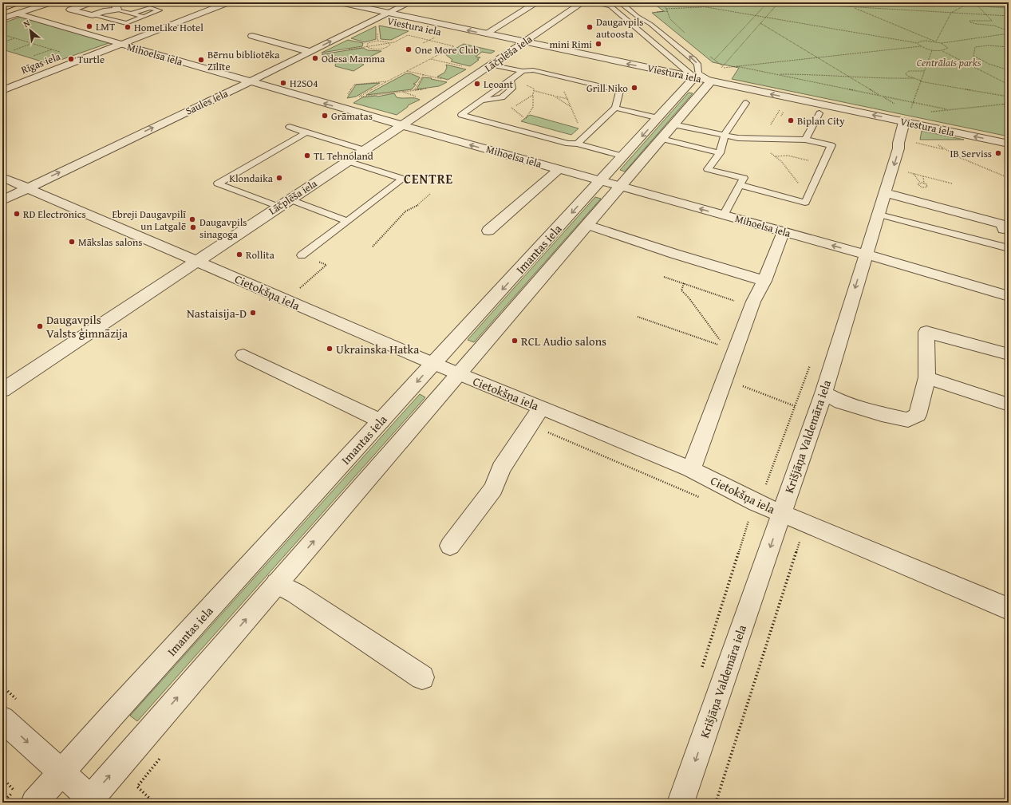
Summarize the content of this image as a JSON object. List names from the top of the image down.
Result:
{
  "streets": {
    "street": [
      "Viestura iela",
      "Lāčplēša iela",
      "Mihoelsa iela",
      "Rīgas iela",
      "Saules iela",
      "Imantas iela",
      "Cietokšņa iela",
      "Krišjāņa Valdemāra iela"
    ]
  },
  "crossings": [
    ["Viestura iela", "Lāčplēša iela"],
    ["Viestura iela", "Saules iela"],
    ["Viestura iela", "Imantas iela"],
    ["Viestura iela", "Krišjāņa Valdemāra iela"],
    ["Lāčplēša iela", "Mihoelsa iela"],
    ["Lāčplēša iela", "Cietokšņa iela"],
    ["Mihoelsa iela", "Rīgas iela"],
    ["Mihoelsa iela", "Saules iela"],
    ["Mihoelsa iela", "Imantas iela"],
    ["Mihoelsa iela", "Krišjāņa Valdemāra iela"],
    ["Saules iela", "Cietokšņa iela"],
    ["Imantas iela", "Cietokšņa iela"],
    ["Cietokšņa iela", "Krišjāņa Valdemāra iela"]
  ],
  "one_way": ["Saules iela", "Krišjāņa Valdemāra iela"],
  "districts": ["CENTRE"],
  "parks": ["Centrālais parks"],
  "places": [
    "LMT",
    "HomeLike Hotel",
    "Daugavpils autoosta",
    "mini Rimi",
    "One More Club",
    "Odesa Mamma",
    "Turtle",
    "Bērnu bibliotēka Zīlīte",
    "H2SO4",
    "Leoant",
    "Grill Niko",
    "Grāmatas",
    "Biplan City",
    "IB Serviss",
    "TL Tehnoland",
    "Klondaika",
    "RD Electronics",
    "Ebreji Daugavpilī un Latgalē",
    "Daugavpils sinagoga",
    "Mākslas salons",
    "Rollita",
    "Nastaisija-D",
    "Daugavpils Valsts ģimnāzija",
    "RCL Audio salons",
    "Ukrainska Hatka"
  ],
  "north": "top left"
}
